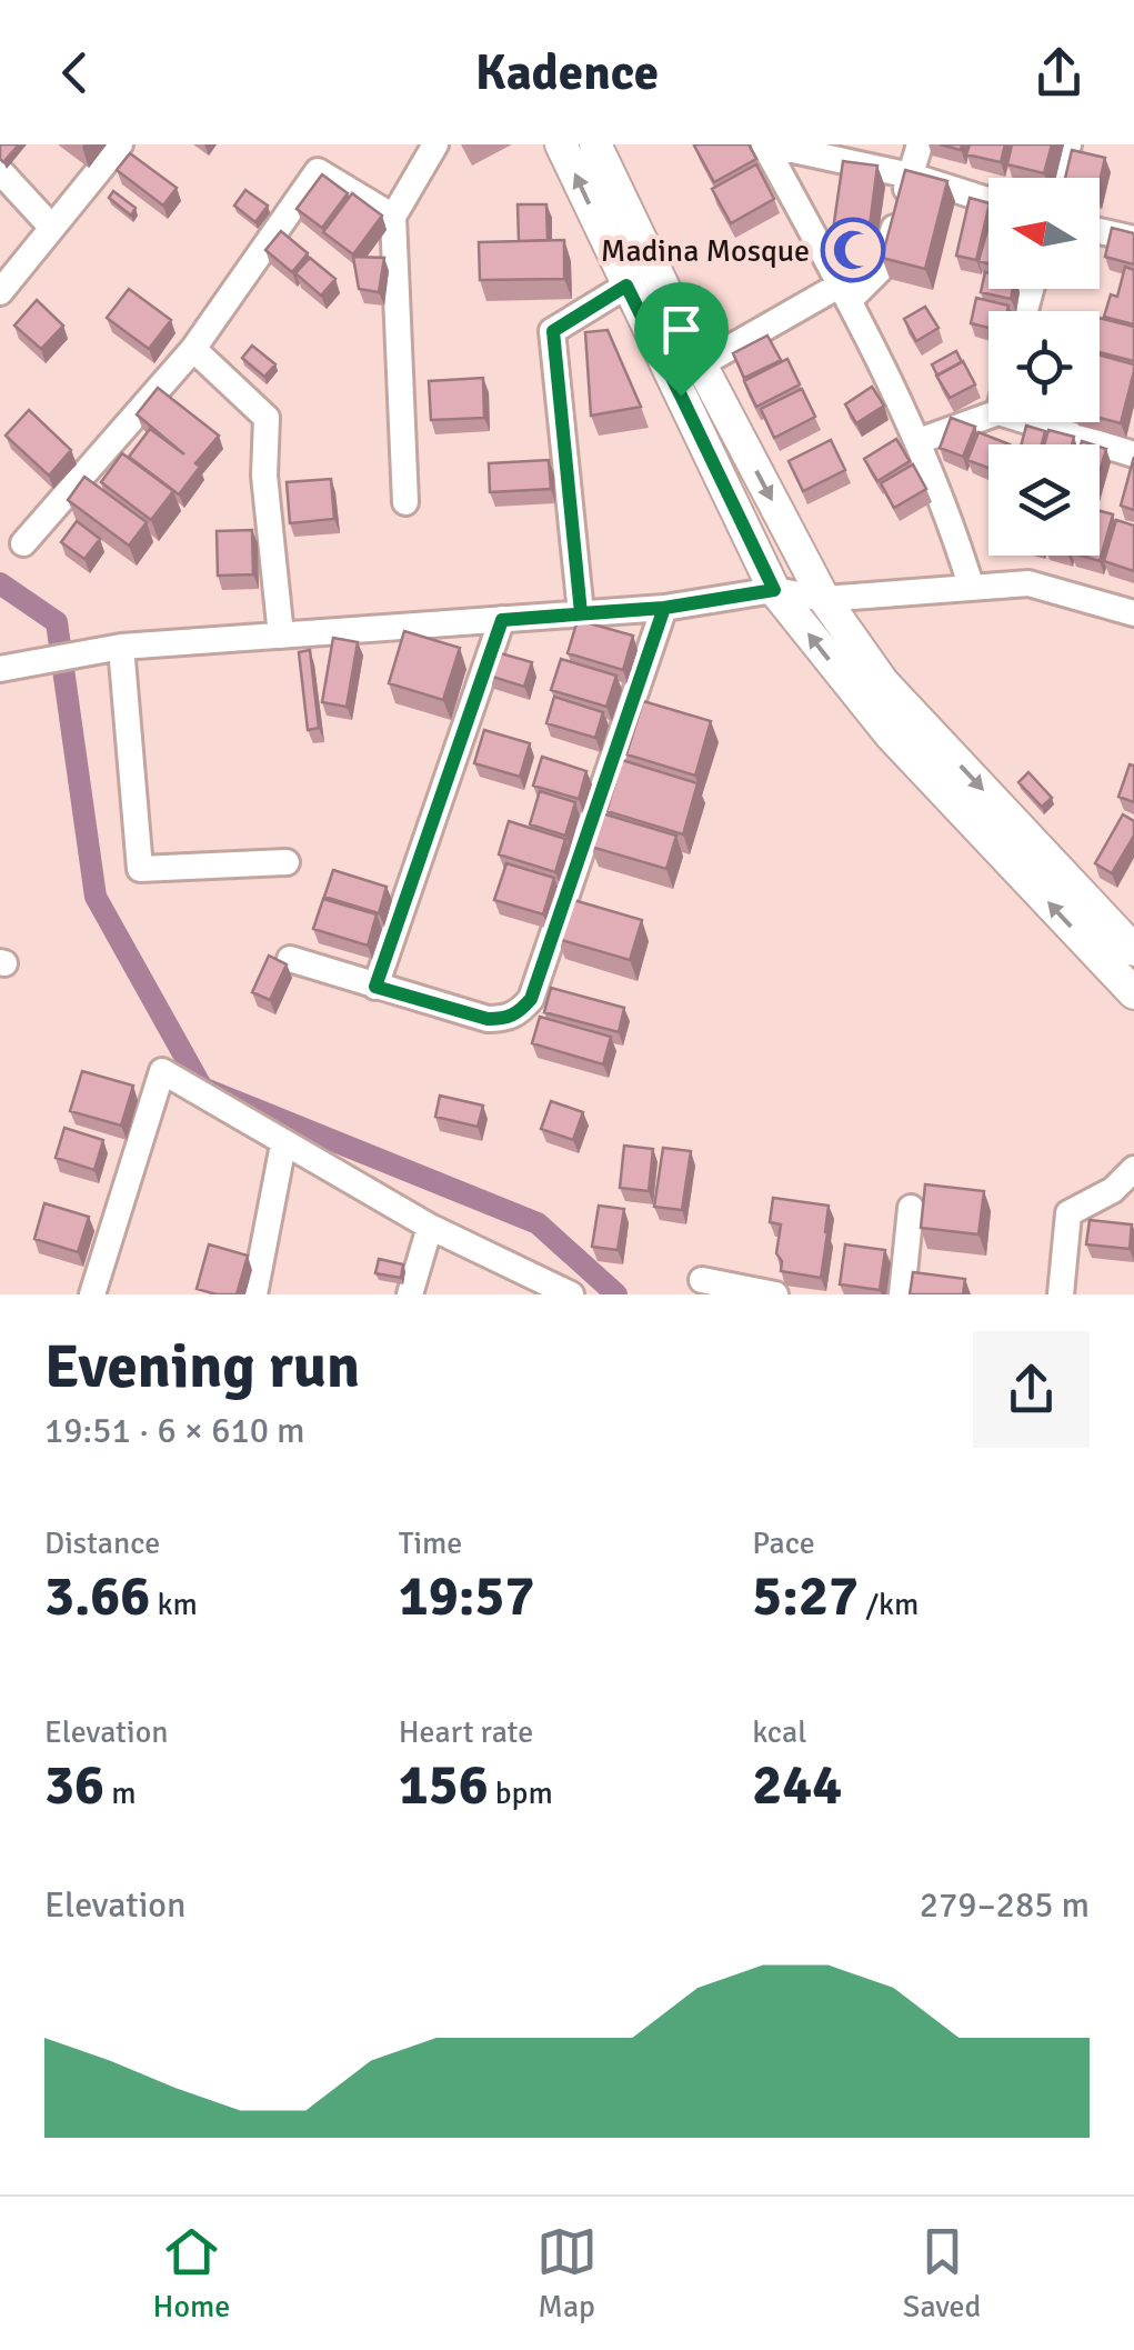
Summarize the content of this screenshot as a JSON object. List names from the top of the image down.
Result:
{
  "places": {
    "mosque": ["Madina Mosque"]
  },
  "north": "left",
  "page": {
    "header": "Kadence",
    "heading": ["Evening run", "19:51 · 6 × 610 m"],
    "stats": [
      ["Distance", "3.66 km"],
      ["Time", "19:57"],
      ["Pace", "5:27 /km"],
      ["Elevation", "36 m"],
      ["Heart rate", "156 bpm"],
      ["kcal", "244"]
    ],
    "chart": ["Elevation", "279–285 m"],
    "tabs": ["Home", "Map", "Saved"]
  }
}
